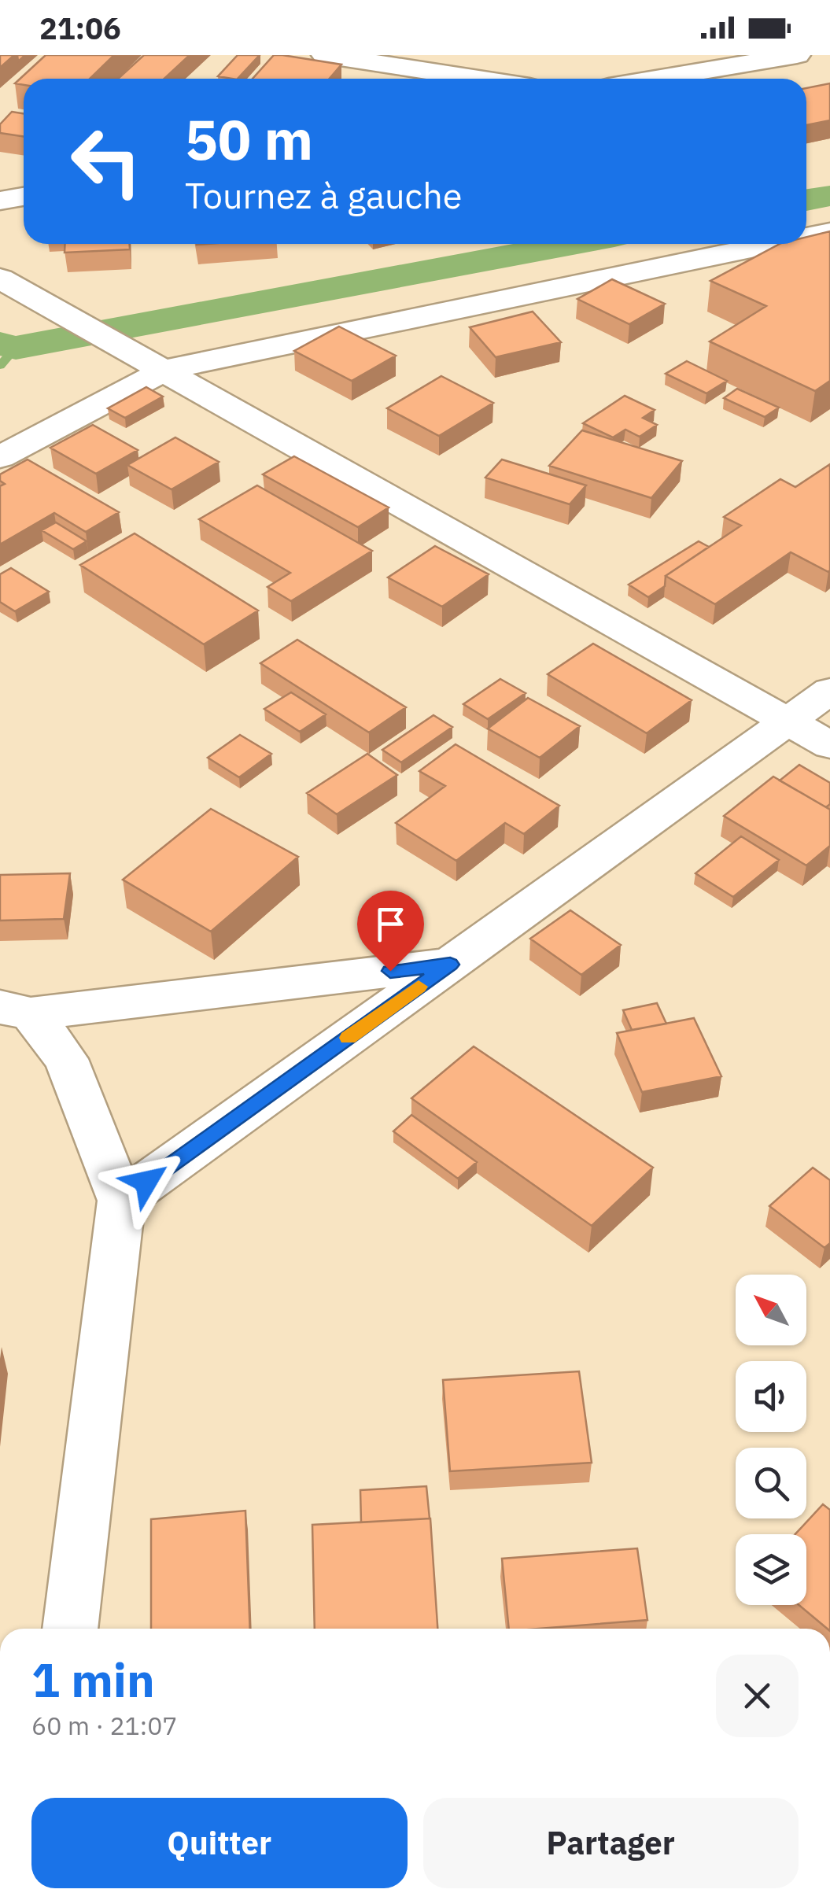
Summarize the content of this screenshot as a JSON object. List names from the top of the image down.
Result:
{
  "north": "top left",
  "page": {
    "status": "21:06",
    "turn": ["50 m", "Tournez à gauche"],
    "heading": ["1 min", "60 m · 21:07"],
    "buttons": ["Quitter", "Partager"]
  }
}
